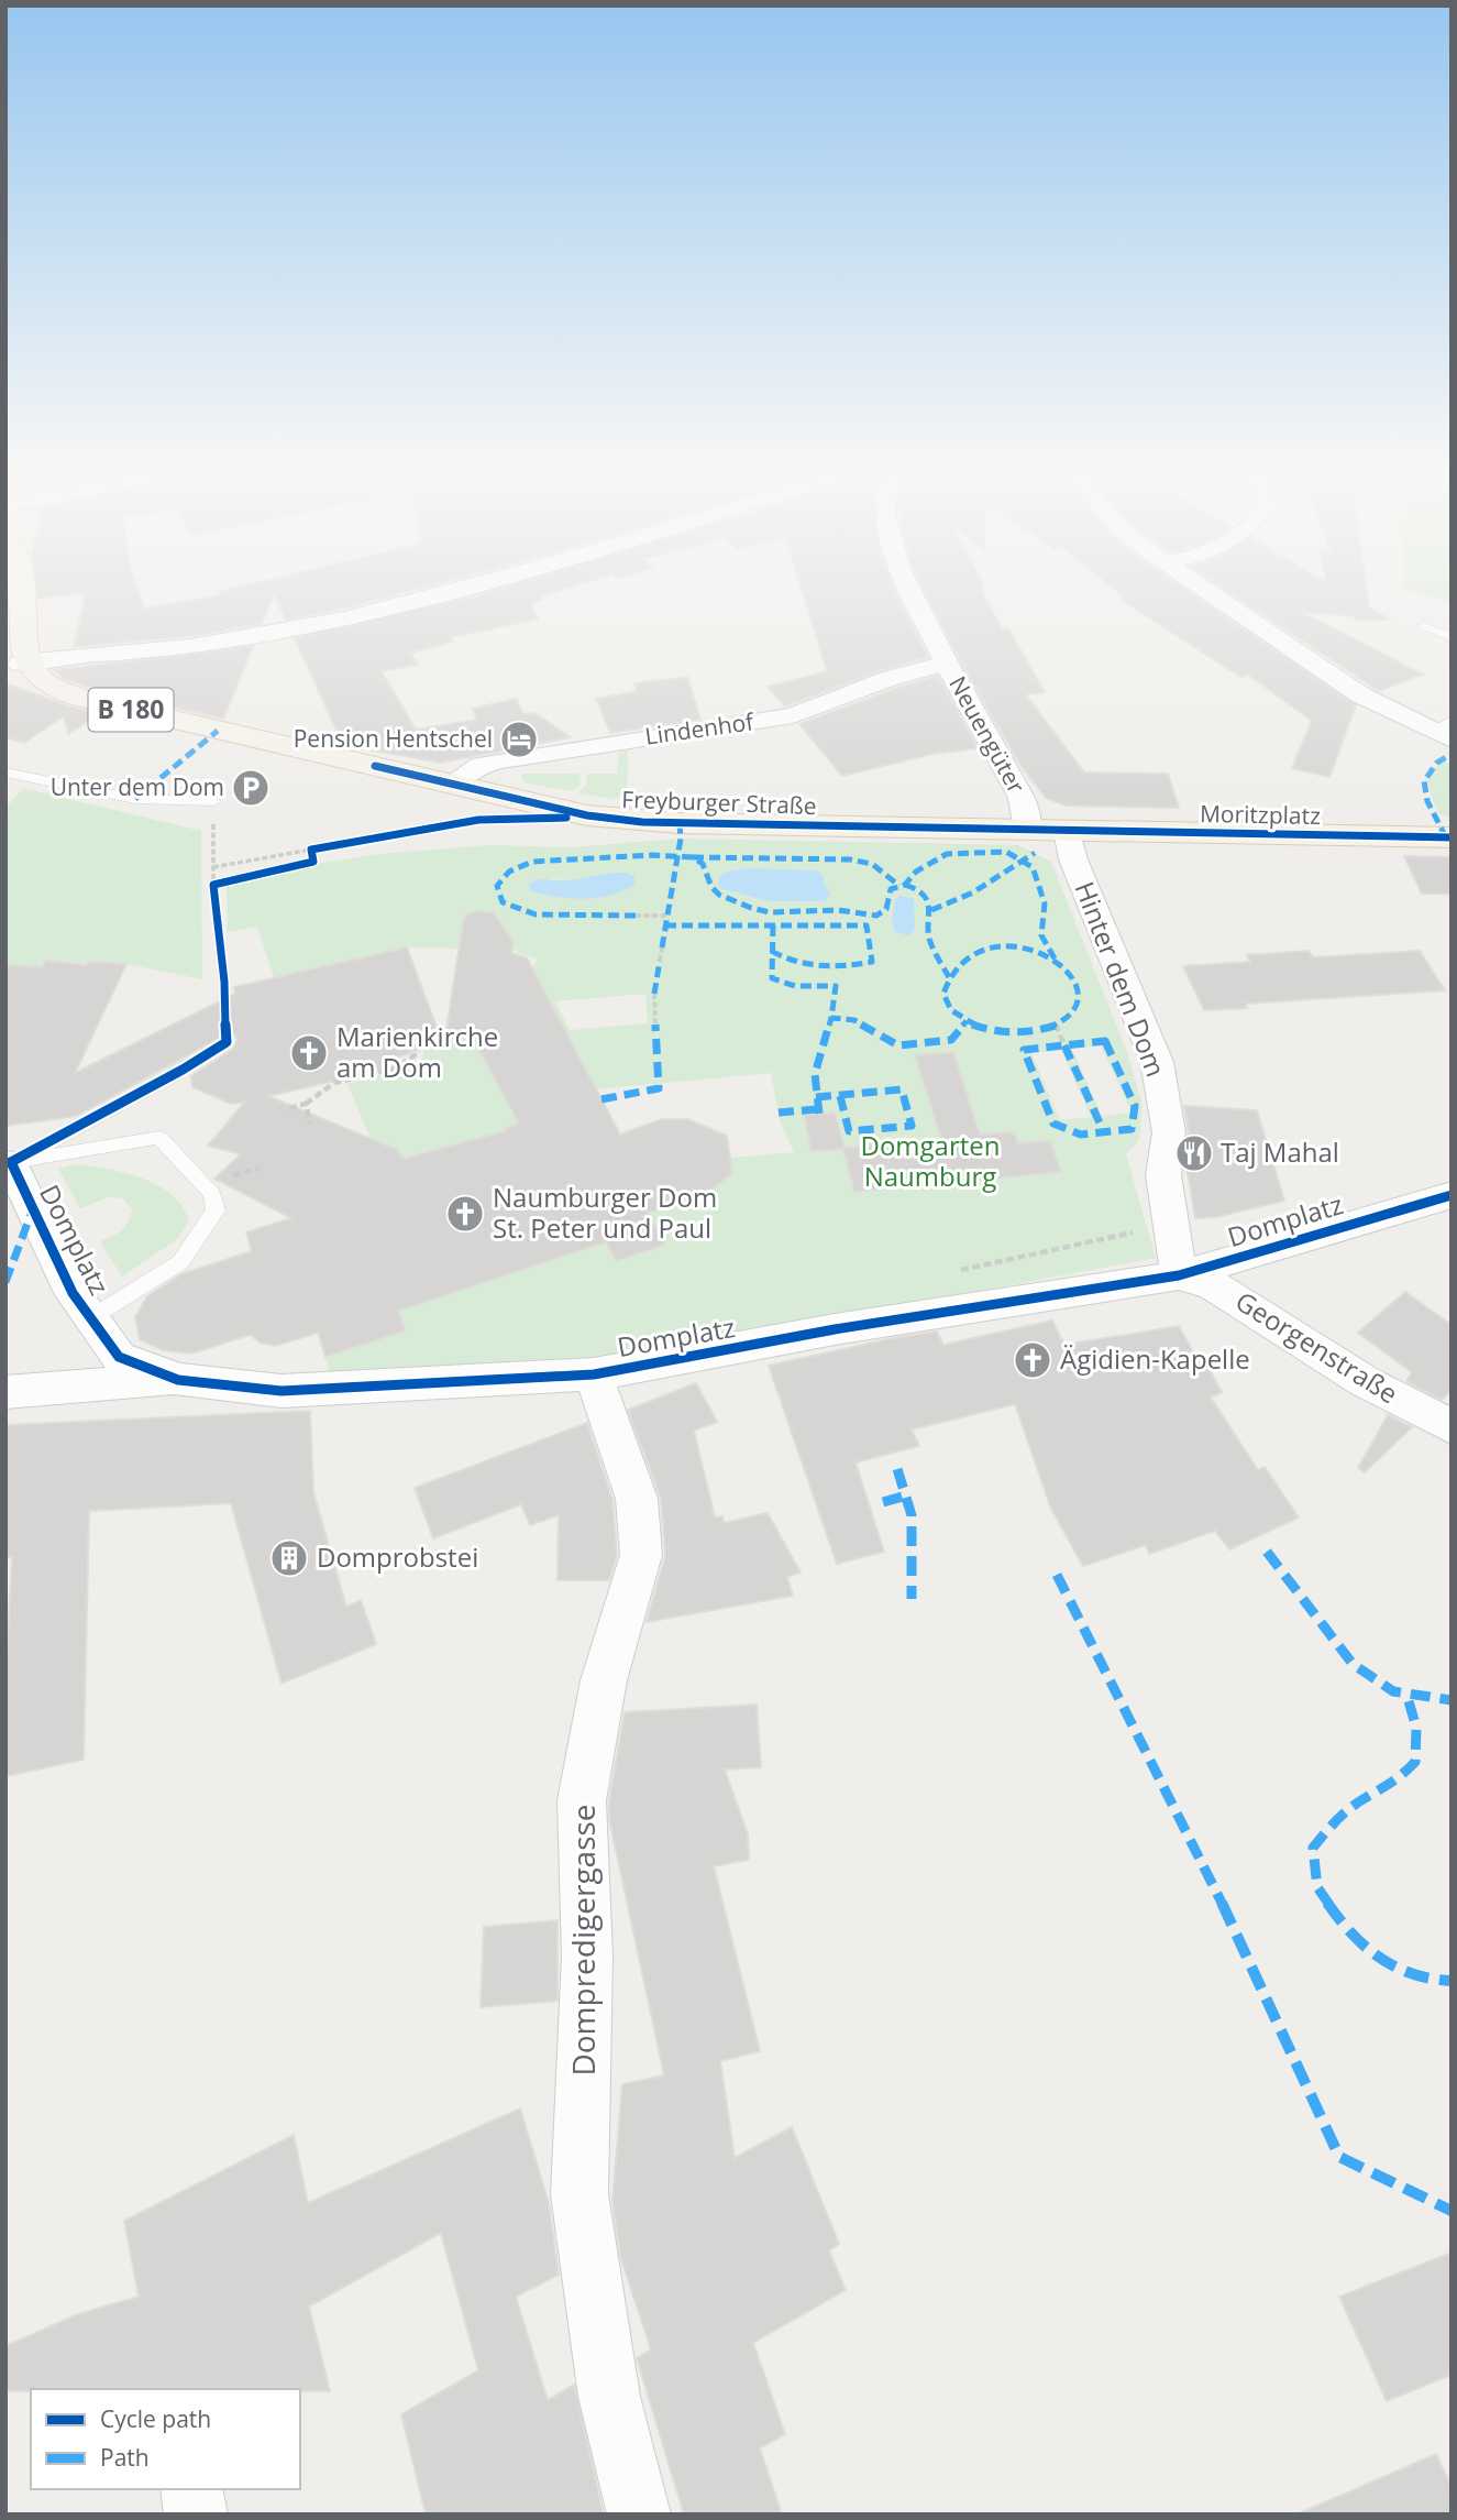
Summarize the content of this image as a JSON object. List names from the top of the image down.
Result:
{
  "streets": {
    "main road": ["B 180", "Freyburger Straße", "Moritzplatz"],
    "street": [
      "Lindenhof",
      "Neuengüter",
      "Hinter dem Dom",
      "Domplatz",
      "Georgenstraße",
      "Dompredigergasse"
    ]
  },
  "crossings": [
    ["Lindenhof", "Neuengüter"],
    ["Lindenhof", "Freyburger Straße"],
    ["Neuengüter", "Freyburger Straße"],
    ["Freyburger Straße", "Moritzplatz"],
    ["Freyburger Straße", "Hinter dem Dom"],
    ["Moritzplatz", "Hinter dem Dom"],
    ["Domplatz", "Georgenstraße"],
    ["Domplatz", "Dompredigergasse"]
  ],
  "parks": ["Domgarten Naumburg"],
  "places": {
    "hotel": ["Pension Hentschel"],
    "parking": ["Unter dem Dom"],
    "church": ["Marienkirche am Dom", "Naumburger Dom St. Peter und Paul", "Ägidien-Kapelle"],
    "restaurant": ["Taj Mahal"],
    "building": ["Domprobstei"]
  },
  "legend": ["Cycle path", "Path"]
}
